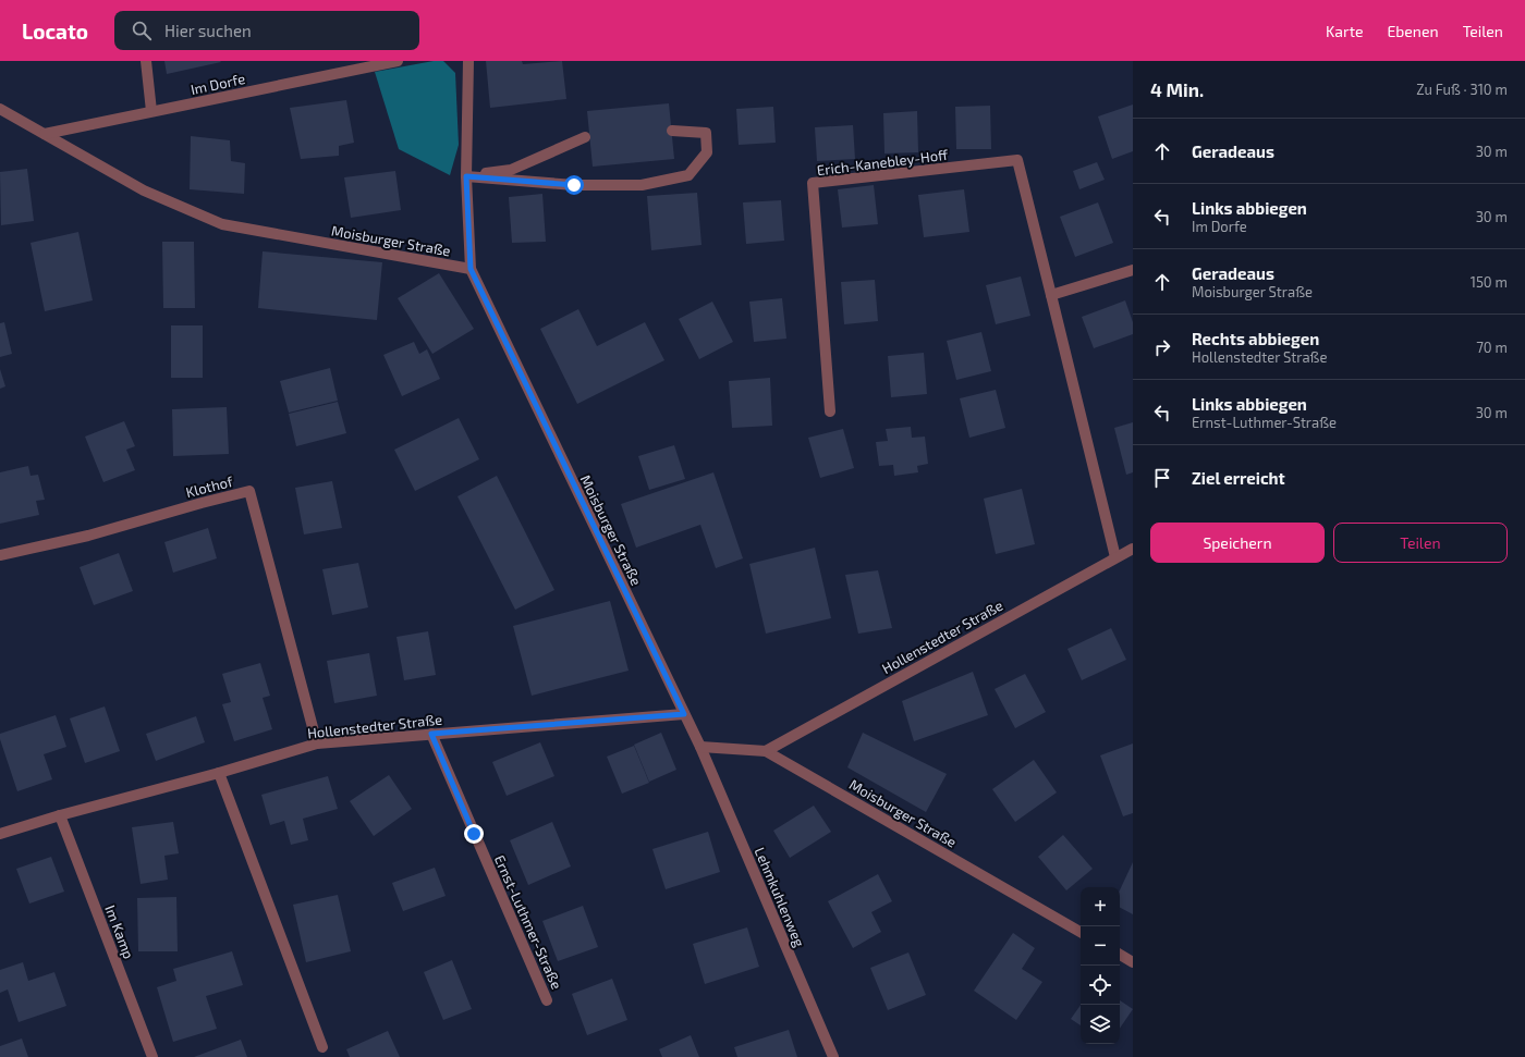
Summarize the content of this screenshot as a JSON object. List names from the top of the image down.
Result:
{
  "streets": {
    "street": [
      "Im Dorfe",
      "Erich-Kanebley-Hoff",
      "Moisburger Straße",
      "Klothof",
      "Hollenstedter Straße",
      "Lehmkuhlenweg",
      "Ernst-Luthmer-Straße",
      "Im Kamp"
    ]
  },
  "crossings": [
    ["Im Dorfe", "Moisburger Straße"],
    ["Erich-Kanebley-Hoff", "Hollenstedter Straße"],
    ["Moisburger Straße", "Hollenstedter Straße"],
    ["Moisburger Straße", "Lehmkuhlenweg"],
    ["Klothof", "Hollenstedter Straße"],
    ["Hollenstedter Straße", "Ernst-Luthmer-Straße"],
    ["Hollenstedter Straße", "Im Kamp"]
  ],
  "page": {
    "header": "Locato",
    "search": "Hier suchen",
    "nav": ["Karte", "Ebenen", "Teilen"],
    "heading": ["4 Min.", "Zu Fuß · 310 m"],
    "list": [
      ["Geradeaus", "30 m"],
      ["Links abbiegen", "Im Dorfe", "30 m"],
      ["Geradeaus", "Moisburger Straße", "150 m"],
      ["Rechts abbiegen", "Hollenstedter Straße", "70 m"],
      ["Links abbiegen", "Ernst-Luthmer-Straße", "30 m"],
      "Ziel erreicht"
    ],
    "buttons": ["Speichern", "Teilen"],
    "map_buttons": ["+", "−"]
  }
}
